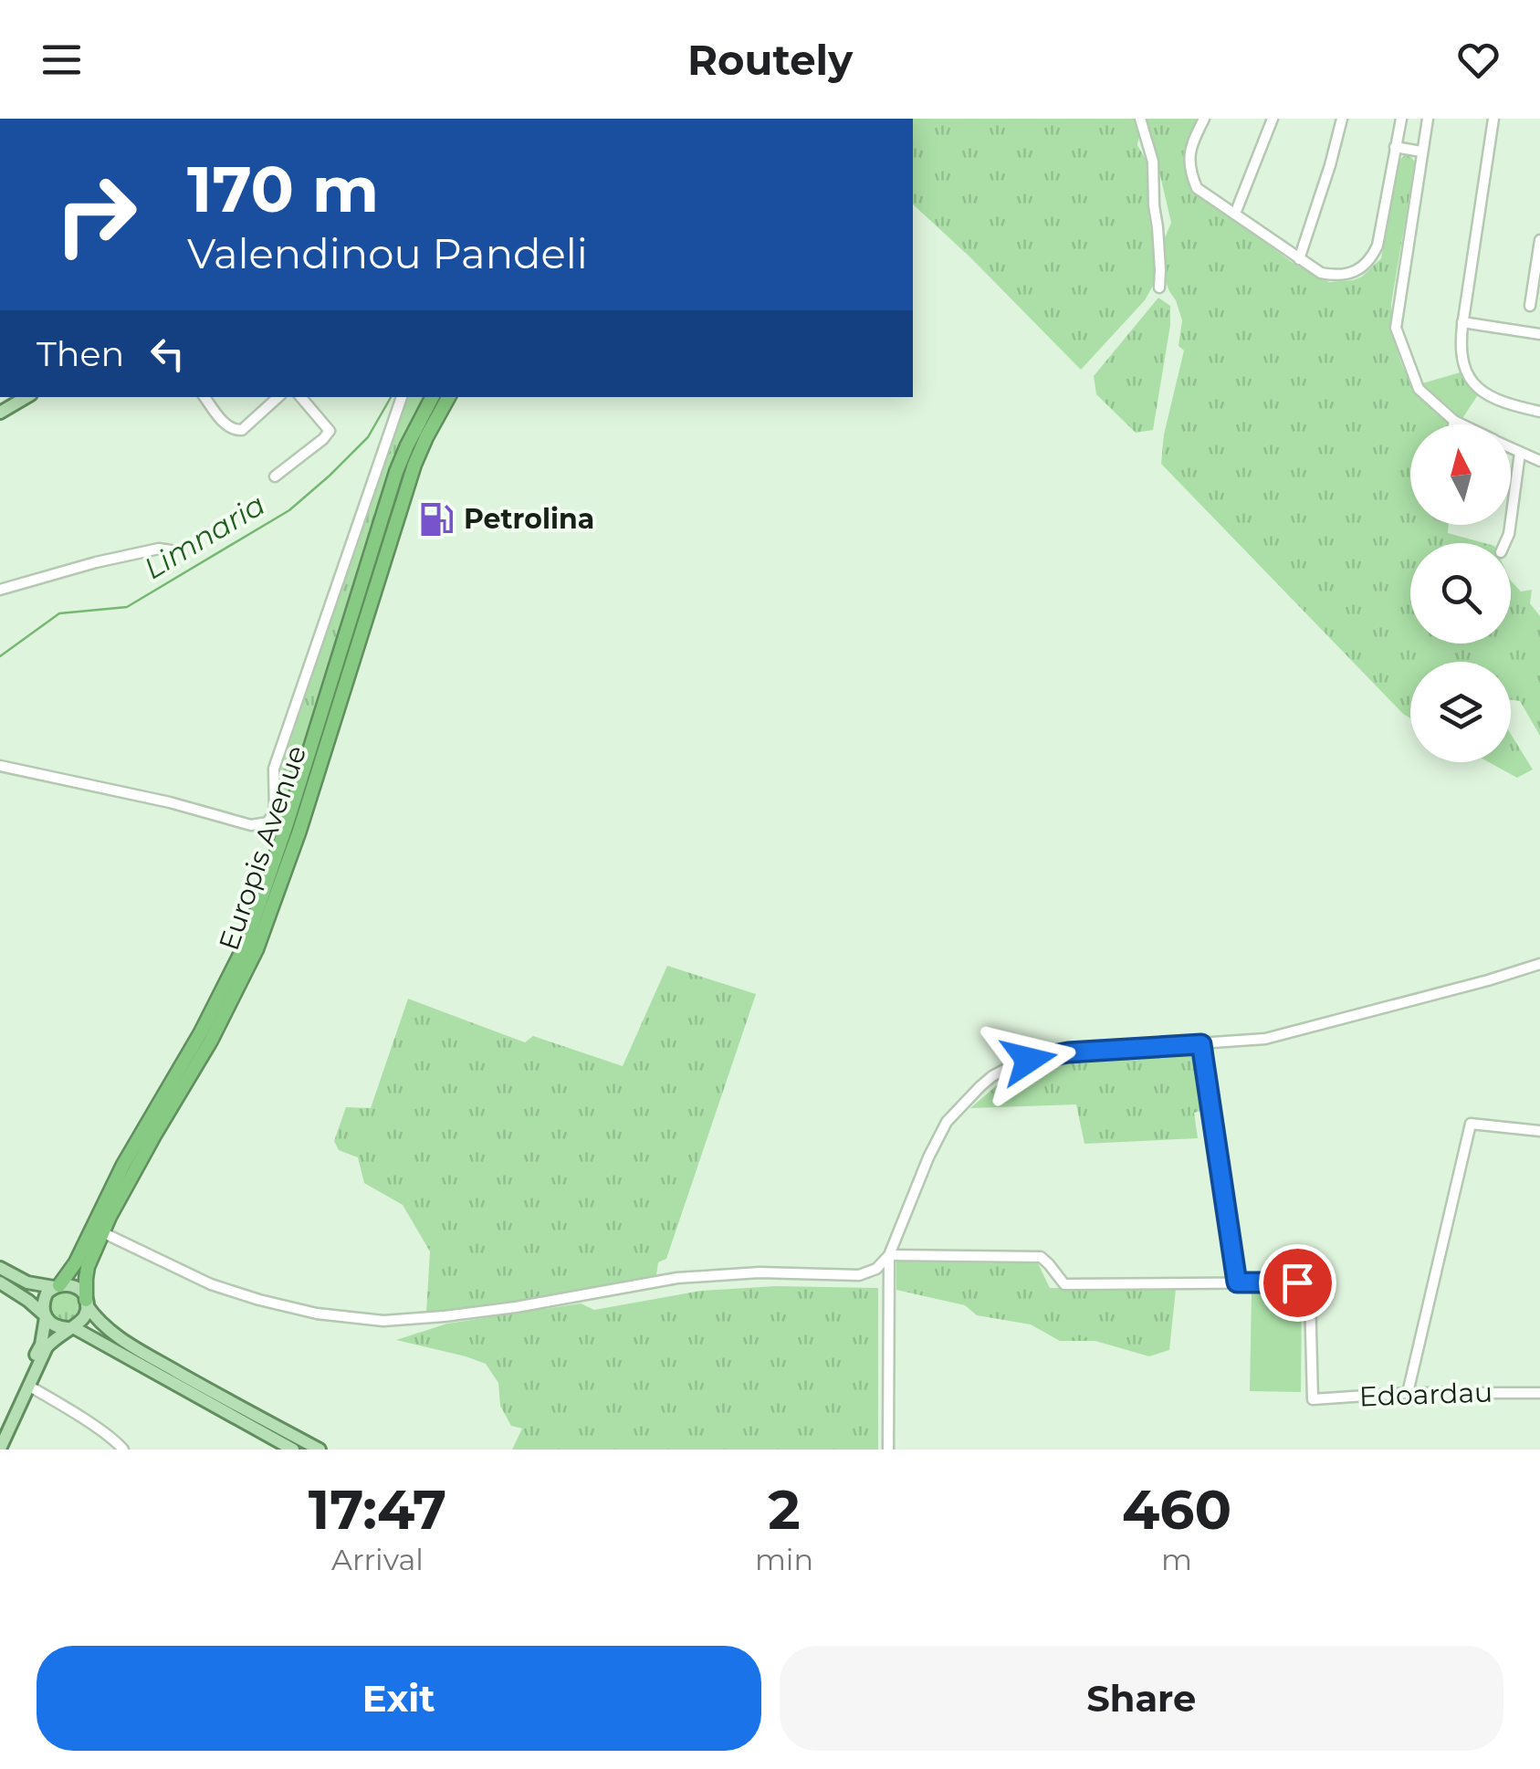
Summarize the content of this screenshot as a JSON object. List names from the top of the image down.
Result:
{
  "streets": {
    "highway": ["Europis Avenue"],
    "street": ["Edoardau"]
  },
  "water": ["Limnaria"],
  "places": {
    "fuel station": ["Petrolina"]
  },
  "north": "top",
  "page": {
    "header": "Routely",
    "turn": ["170 m", "Valendinou Pandeli"],
    "then": "Then",
    "eta": [
      "17:47",
      "Arrival",
      "2",
      "min",
      "460",
      "m"
    ],
    "buttons": ["Exit", "Share"]
  }
}
